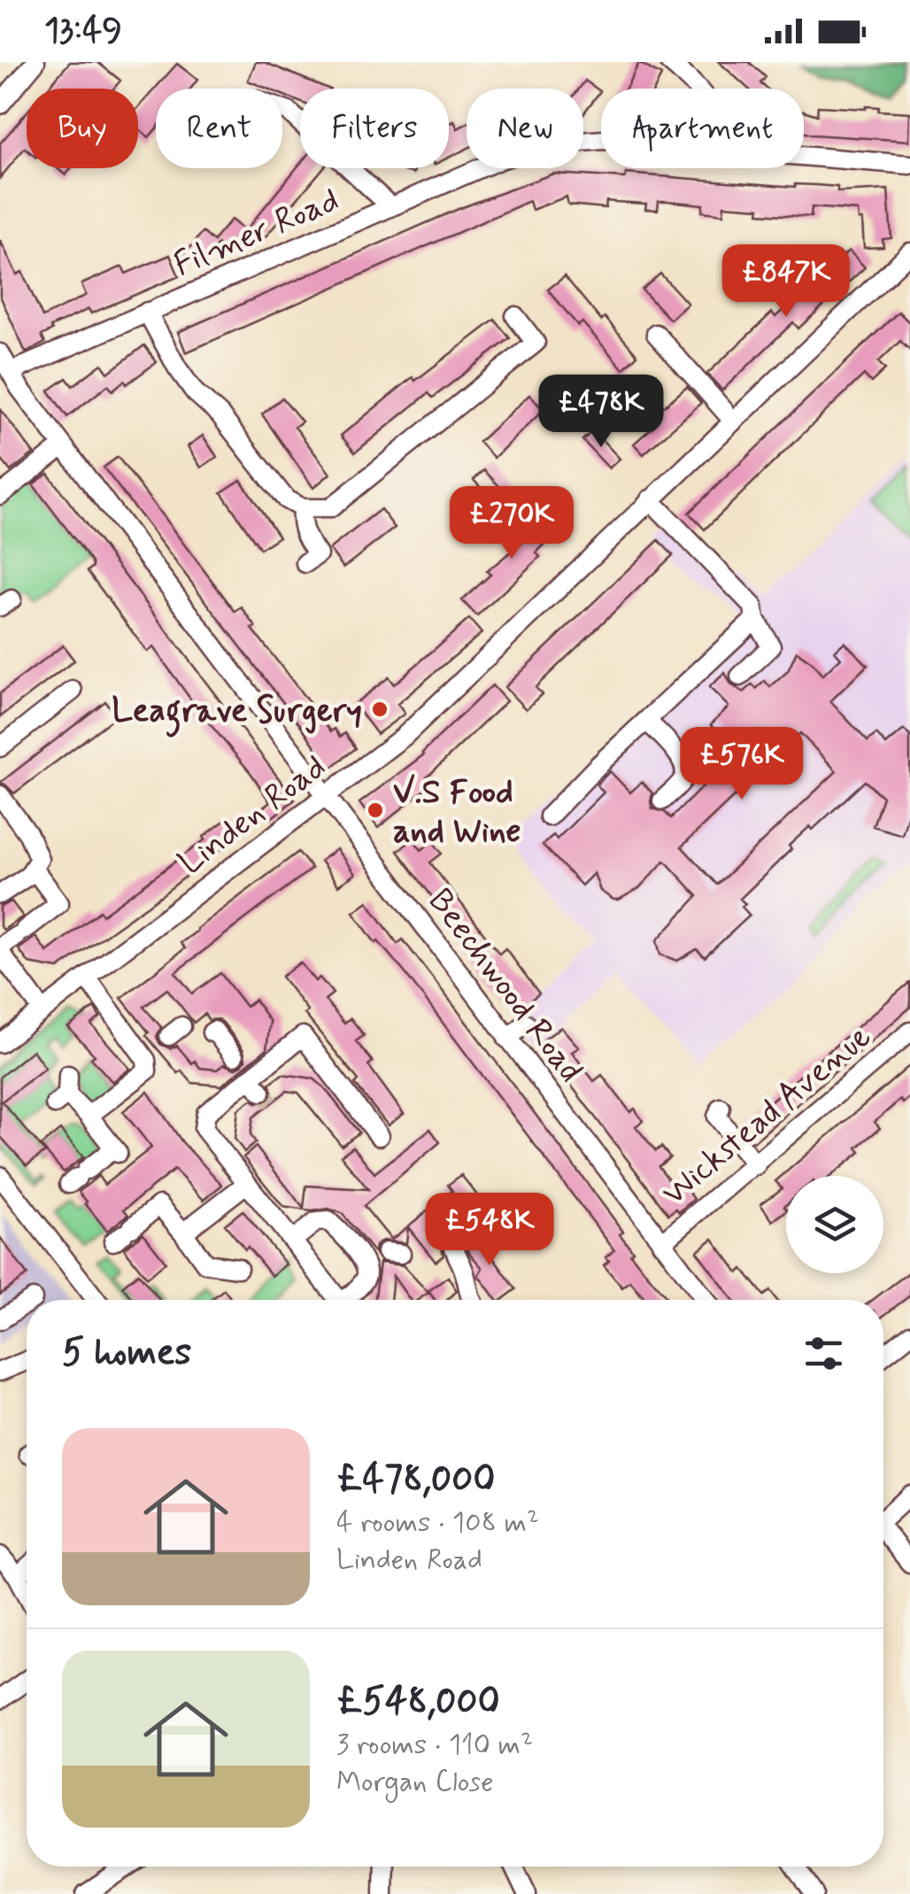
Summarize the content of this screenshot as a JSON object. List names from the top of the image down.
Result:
{
  "streets": {
    "street": [
      "Filmer Road",
      "Linden Road",
      "Beechwood Road",
      "Wickstead Avenue"
    ]
  },
  "crossings": [
    ["Filmer Road", "Beechwood Road"],
    ["Linden Road", "Beechwood Road"],
    ["Beechwood Road", "Wickstead Avenue"]
  ],
  "places": ["Leagrave Surgery", "V.S Food and Wine"],
  "page": {
    "status": "13:49",
    "chip": [
      "Buy",
      "Rent",
      "Filters",
      "New",
      "Apartment"
    ],
    "price": [
      "£847K",
      "£478K",
      "£270K",
      "£576K",
      "£548K"
    ],
    "heading": "5 homes",
    "list": [
      {
        "name": "£478,000",
        "note": "4 rooms · 108 m² · Linden Road"
      },
      {
        "name": "£548,000",
        "note": "3 rooms · 110 m² · Morgan Close"
      }
    ]
  }
}
